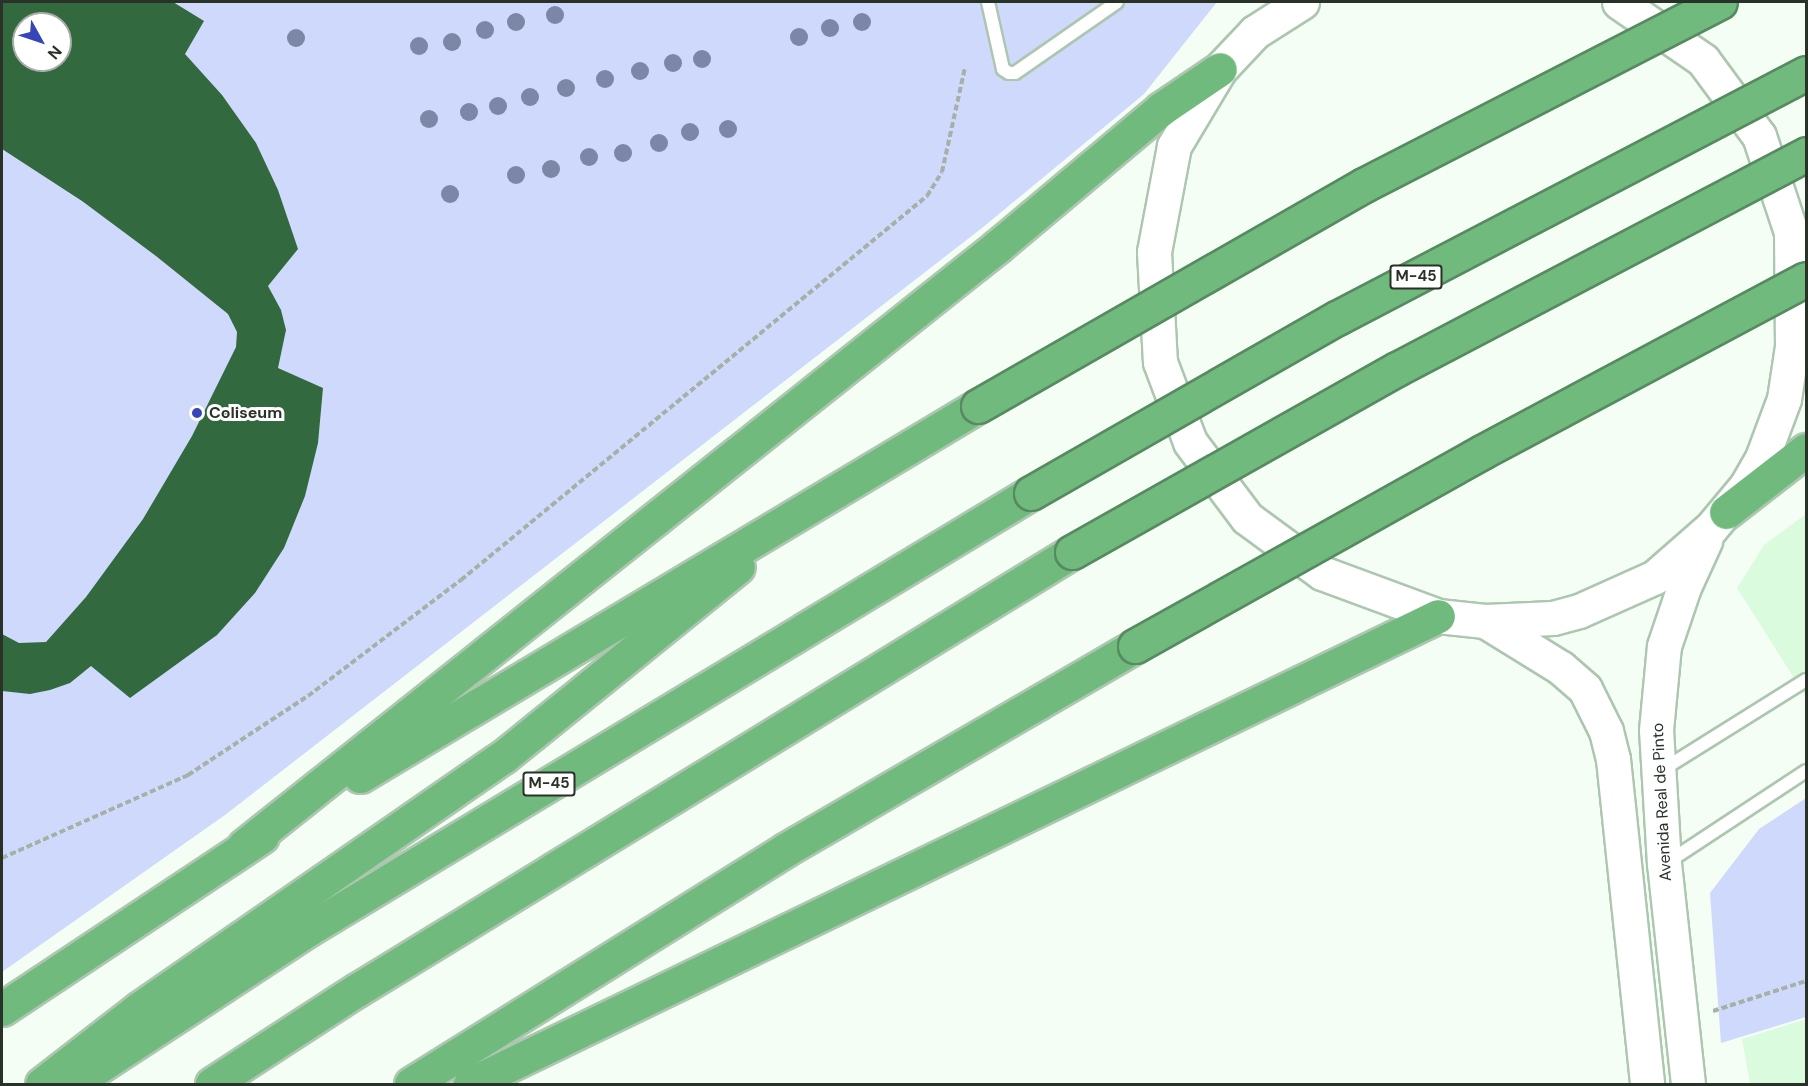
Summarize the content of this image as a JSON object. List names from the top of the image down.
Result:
{
  "streets": {
    "highway": ["M-45"],
    "main road": ["Avenida Real de Pinto"]
  },
  "places": ["Coliseum"],
  "north": "bottom right"
}
